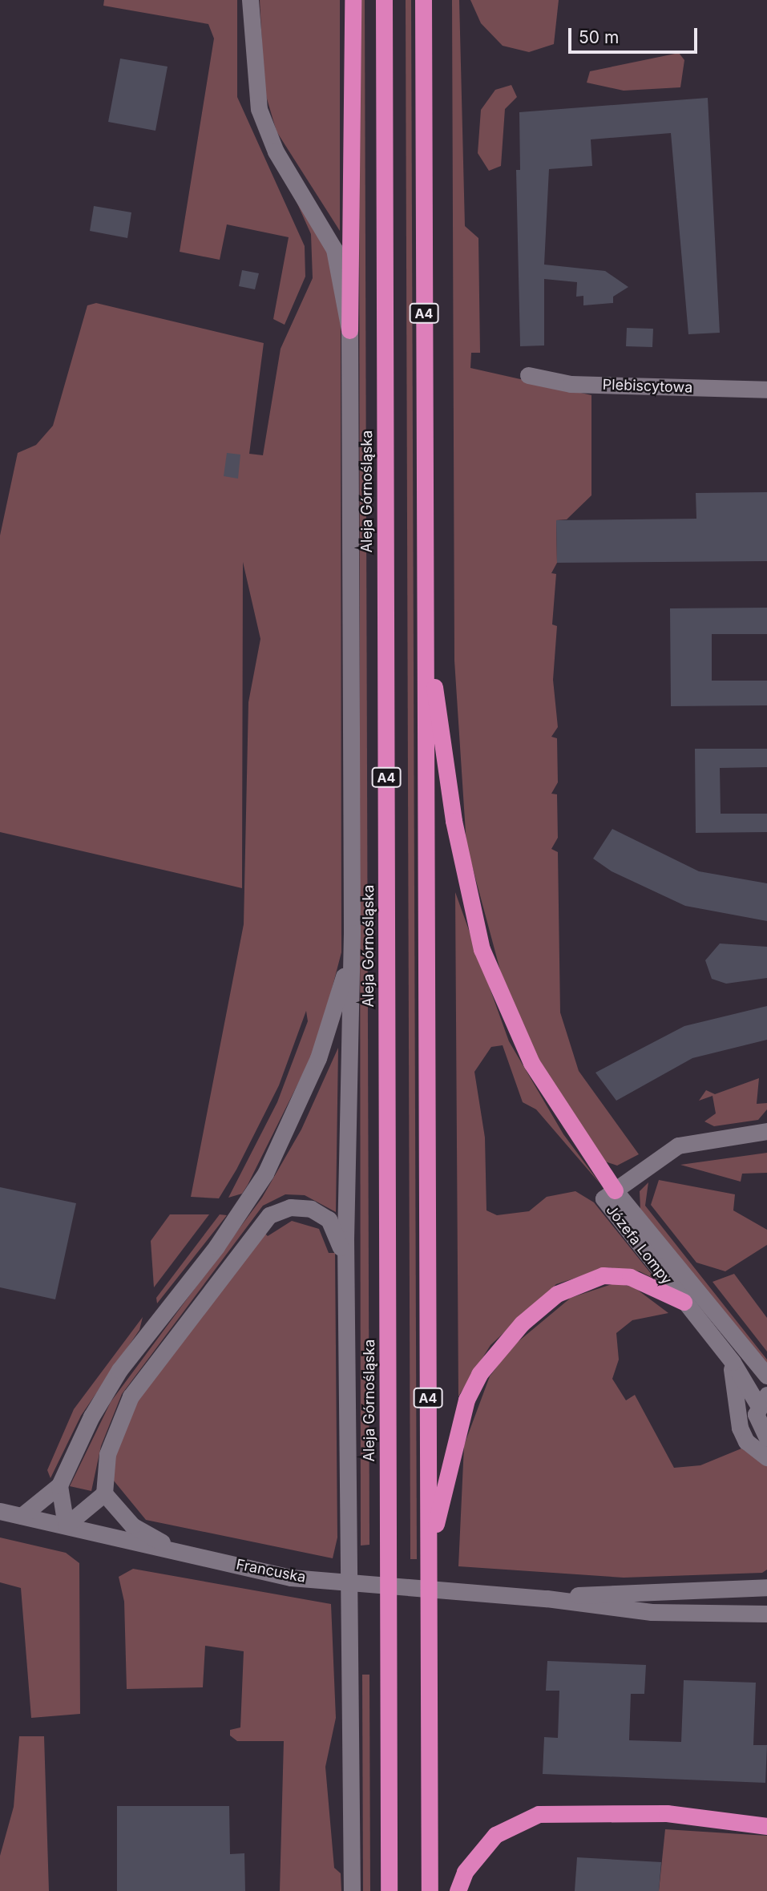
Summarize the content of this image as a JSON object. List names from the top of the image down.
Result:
{
  "streets": {
    "highway": ["A4", "Aleja Górnośląska"],
    "street": ["Plebiscytowa", "Józefa Lompy", "Francuska"]
  },
  "scale_bar": "50 m"
}
